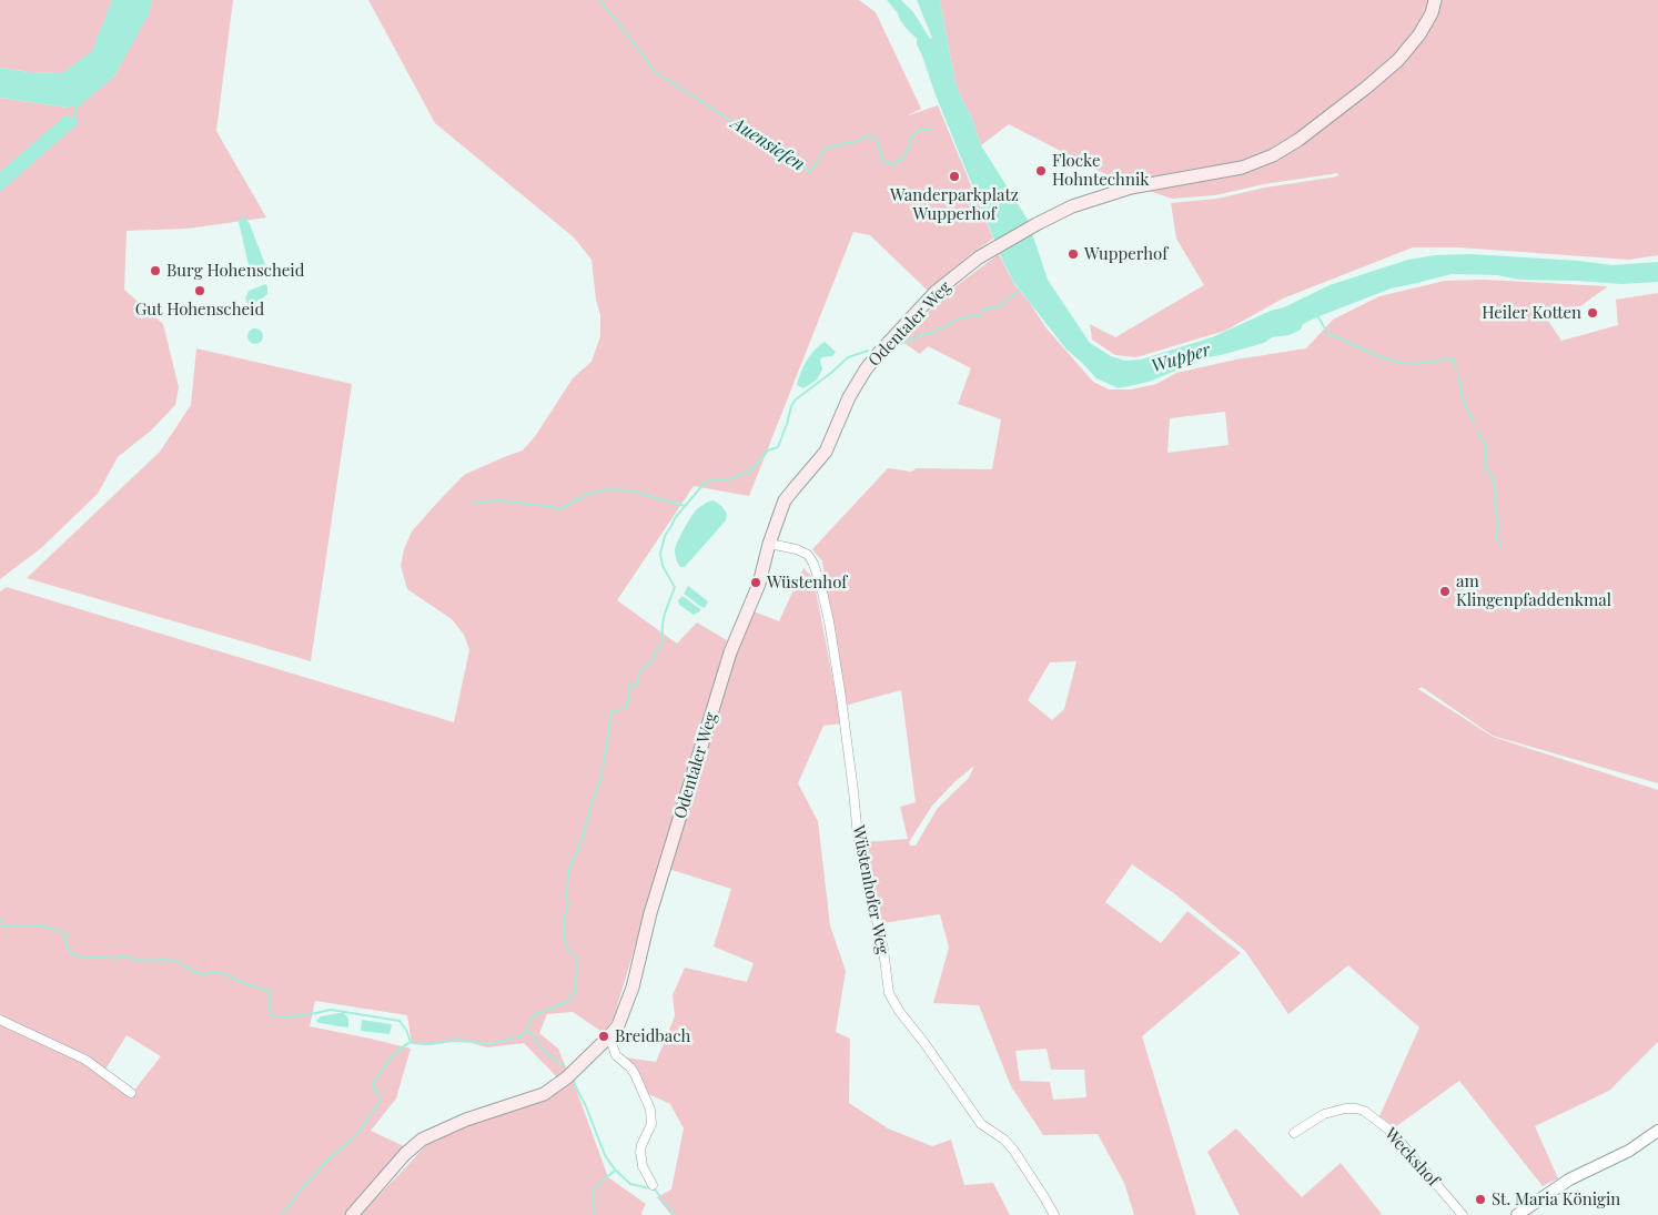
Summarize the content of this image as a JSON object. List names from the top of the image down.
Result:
{
  "streets": {
    "main road": ["Odentaler Weg"],
    "street": ["Wüstenhofer Weg", "Weckshof"]
  },
  "crossings": [
    ["Odentaler Weg", "Wüstenhofer Weg"]
  ],
  "water": ["Auensiefen", "Wupper"],
  "places": [
    "Flocke Hohntechnik",
    "Wanderparkplatz Wupperhof",
    "Wupperhof",
    "Burg Hohenscheid",
    "Gut Hohenscheid",
    "Heiler Kotten",
    "Wüstenhof",
    "am Klingenpfaddenkmal",
    "Breidbach",
    "St. Maria Königin"
  ]
}
